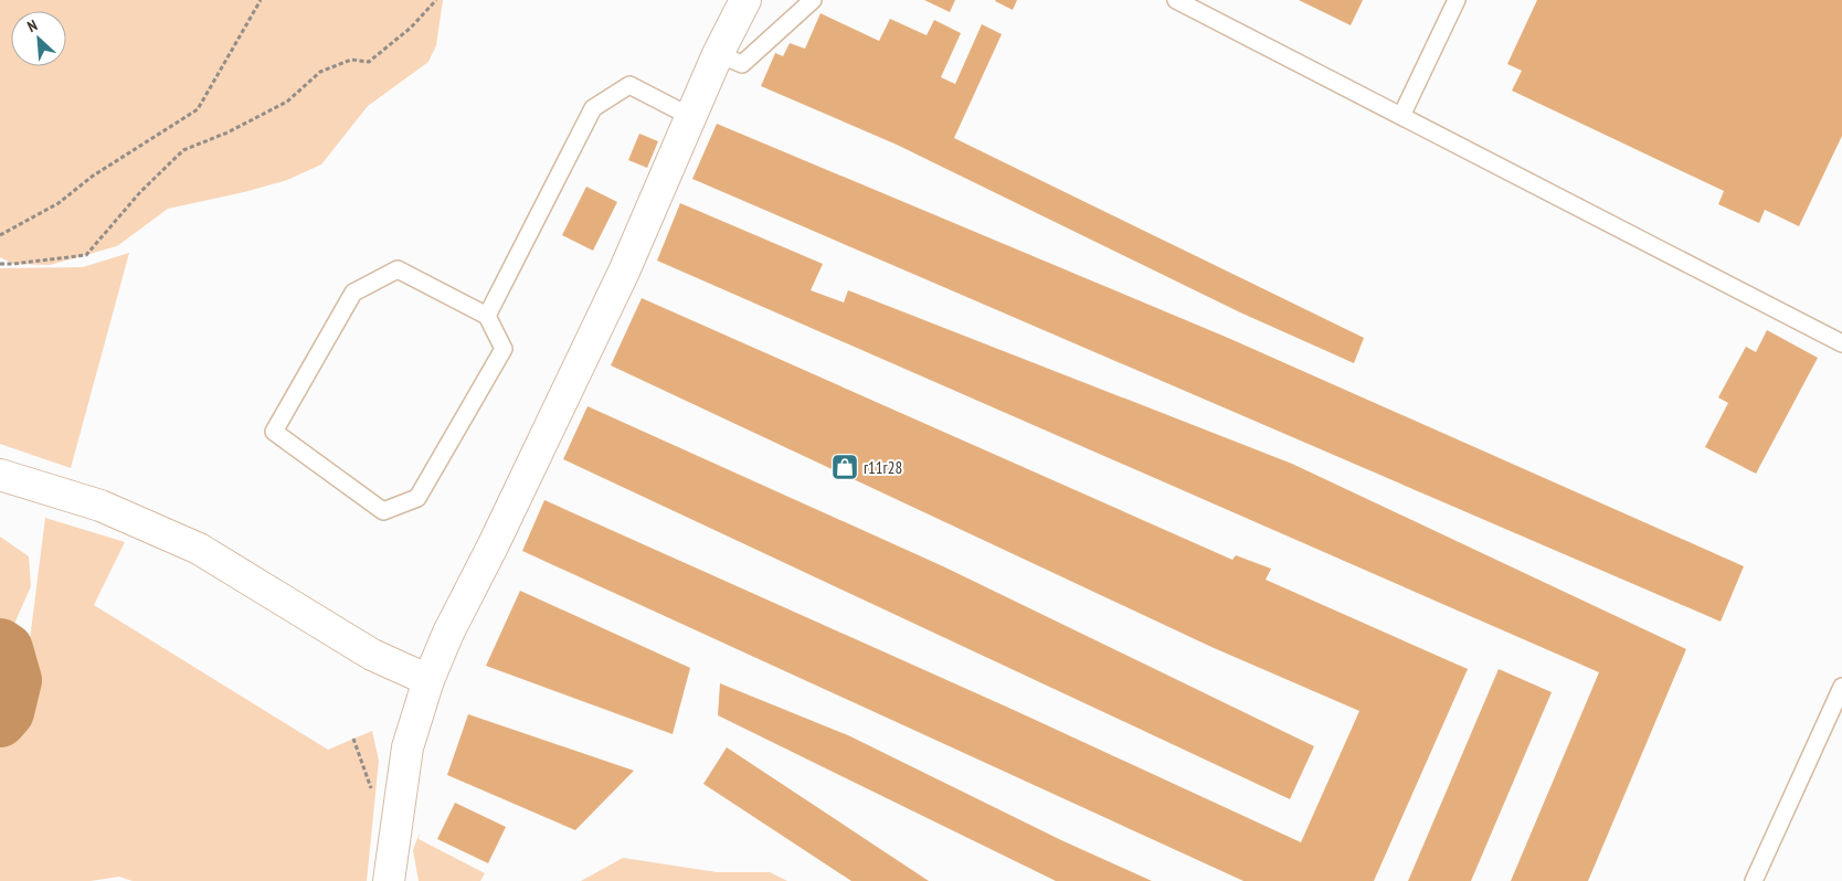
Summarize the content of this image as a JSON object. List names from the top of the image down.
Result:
{
  "places": {
    "shop": ["r11r28"]
  },
  "north": "top left"
}
